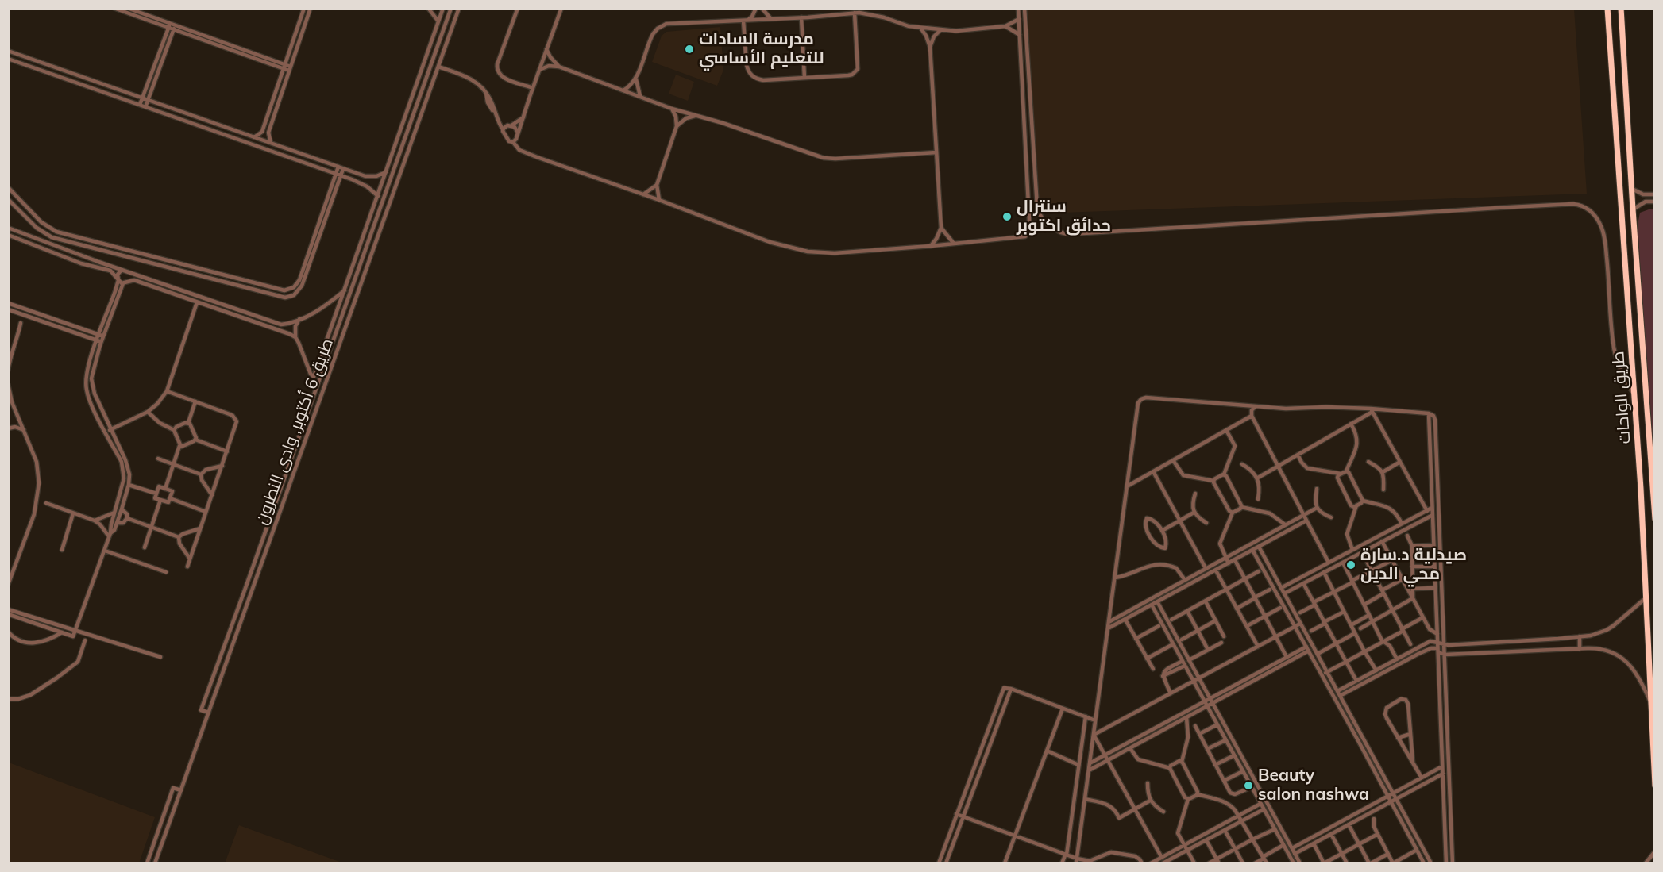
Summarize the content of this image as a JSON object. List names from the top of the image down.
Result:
{
  "streets": {
    "highway": ["طريق الواحات"],
    "street": ["طريق 6 أكتوبر, وادى النطرون"]
  },
  "places": [
    "مدرسة السادات للتعليم الأساسي",
    "سنترال حدائق اكتوبر",
    "صيدلية د.سارة محي الدين",
    "Beauty salon nashwa"
  ]
}
